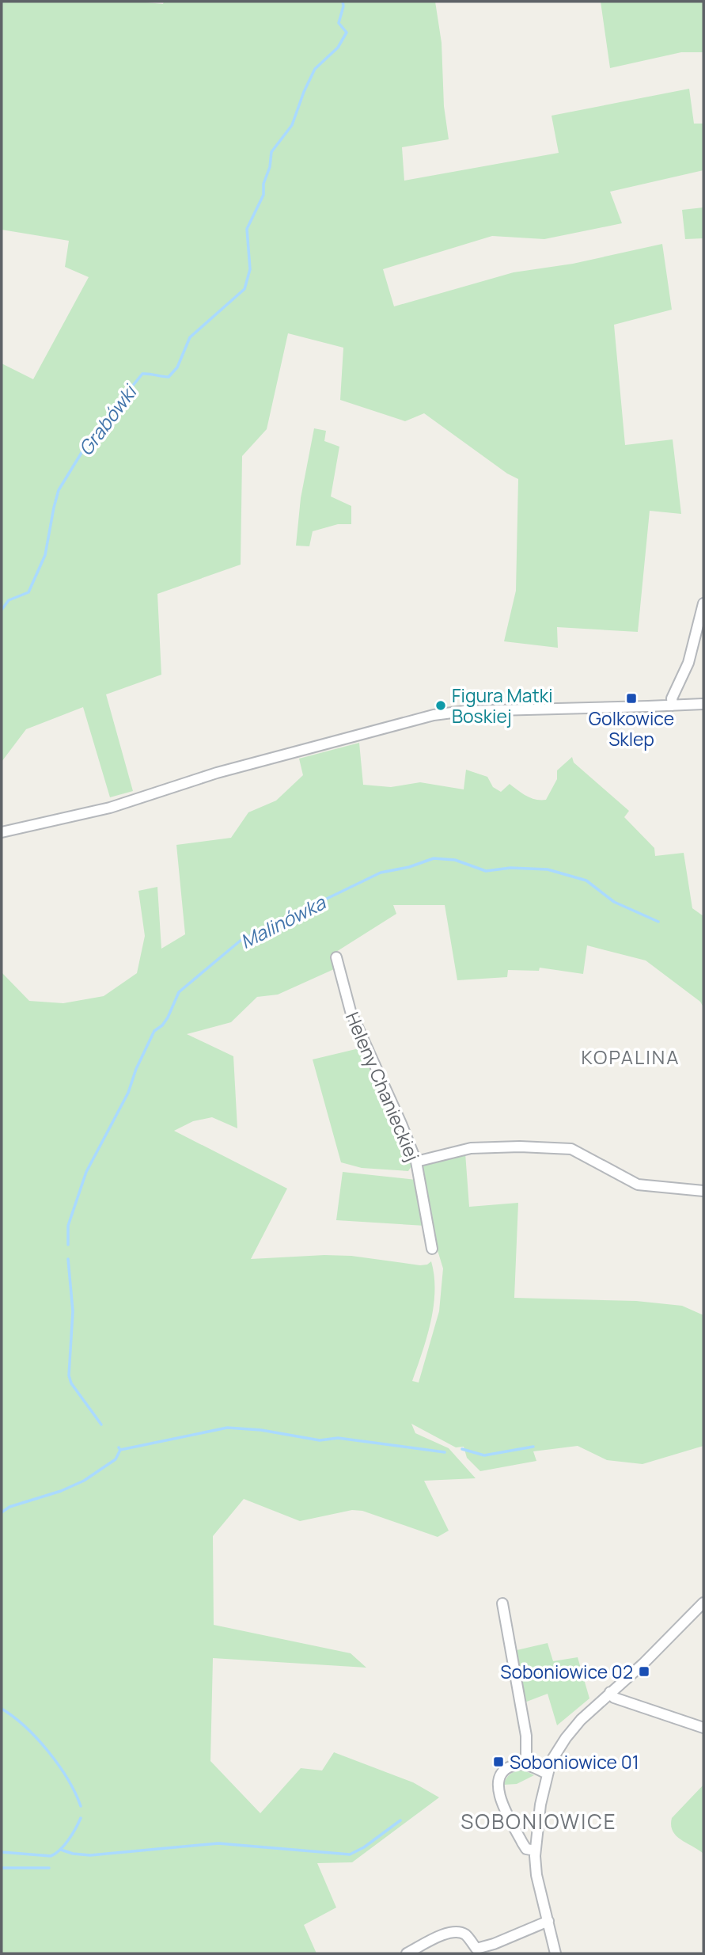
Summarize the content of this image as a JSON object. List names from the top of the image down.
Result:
{
  "streets": {
    "street": ["Heleny Chanieckiej"]
  },
  "districts": ["KOPALINA", "SOBONIOWICE"],
  "water": ["Grabówki", "Malinówka"],
  "places": {
    "transit": ["Golkowice Sklep", "Soboniowice 02", "Soboniowice 01"],
    "other": ["Figura Matki Boskiej"]
  }
}
